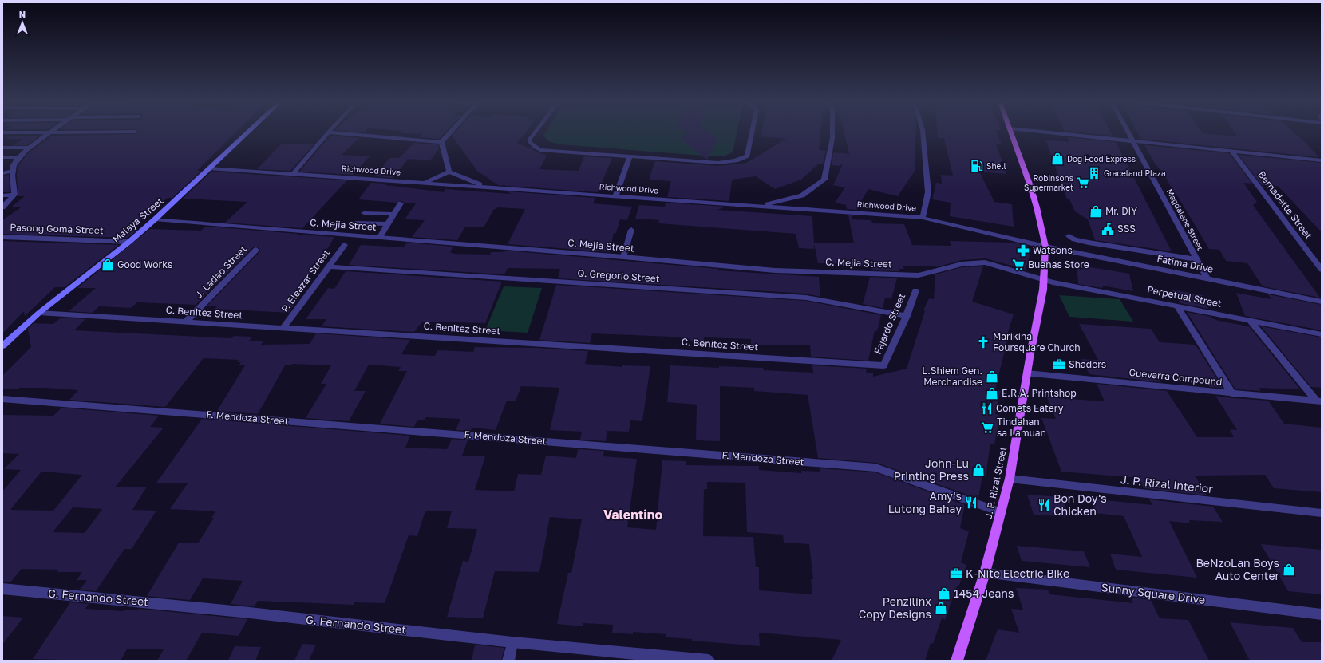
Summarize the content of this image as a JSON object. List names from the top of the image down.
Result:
{
  "streets": {
    "main road": ["J. P. Rizal Street"],
    "street": [
      "Richwood Drive",
      "Bernadette Street",
      "Magdalene Street",
      "Malaya Street",
      "C. Mejia Street",
      "Pasong Goma Street",
      "Fatima Drive",
      "J. Ladao Street",
      "Q. Gregorio Street",
      "P. Eleazar Street",
      "Perpetual Street",
      "C. Benitez Street",
      "Fajardo Street",
      "Guevarra Compound",
      "F. Mendoza Street",
      "J. P. Rizal Interior",
      "Sunny Square Drive",
      "G. Fernando Street"
    ]
  },
  "crossings": [
    ["Richwood Drive", "Malaya Street"],
    ["Richwood Drive", "Fatima Drive"],
    ["Richwood Drive", "J. P. Rizal Street"],
    ["Magdalene Street", "Fatima Drive"],
    ["Malaya Street", "C. Mejia Street"],
    ["Malaya Street", "Pasong Goma Street"],
    ["Malaya Street", "C. Benitez Street"],
    ["C. Mejia Street", "Perpetual Street"],
    ["C. Mejia Street", "J. P. Rizal Street"],
    ["Fatima Drive", "J. P. Rizal Street"],
    ["J. Ladao Street", "C. Benitez Street"],
    ["Q. Gregorio Street", "P. Eleazar Street"],
    ["Q. Gregorio Street", "Fajardo Street"],
    ["P. Eleazar Street", "C. Benitez Street"],
    ["Perpetual Street", "J. P. Rizal Street"],
    ["C. Benitez Street", "Fajardo Street"],
    ["Guevarra Compound", "J. P. Rizal Street"],
    ["F. Mendoza Street", "J. P. Rizal Street"],
    ["J. P. Rizal Street", "J. P. Rizal Interior"],
    ["J. P. Rizal Street", "Sunny Square Drive"]
  ],
  "districts": ["Valentino"],
  "places": {
    "shop": [
      "Dog Food Express",
      "Mr. DIY",
      "Good Works",
      "L.Shiem Gen. Merchandise",
      "E.R.A. Printshop",
      "John-Lu Printing Press",
      "BeNzoLan Boys Auto Center",
      "1454 Jeans",
      "Penzilinx Copy Designs"
    ],
    "fuel station": ["Shell"],
    "building": ["Graceland Plaza"],
    "supermarket": ["Robinsons Supermarket", "Buenas Store", "Tindahan sa Lamuan"],
    "public building": ["SSS"],
    "pharmacy": ["Watsons"],
    "church": ["Marikina Foursquare Church"],
    "office": ["Shaders", "K-Nite Electric Bike"],
    "restaurant": ["Comets Eatery", "Amy's Lutong Bahay", "Bon Doy's Chicken"]
  },
  "north": "top"
}
